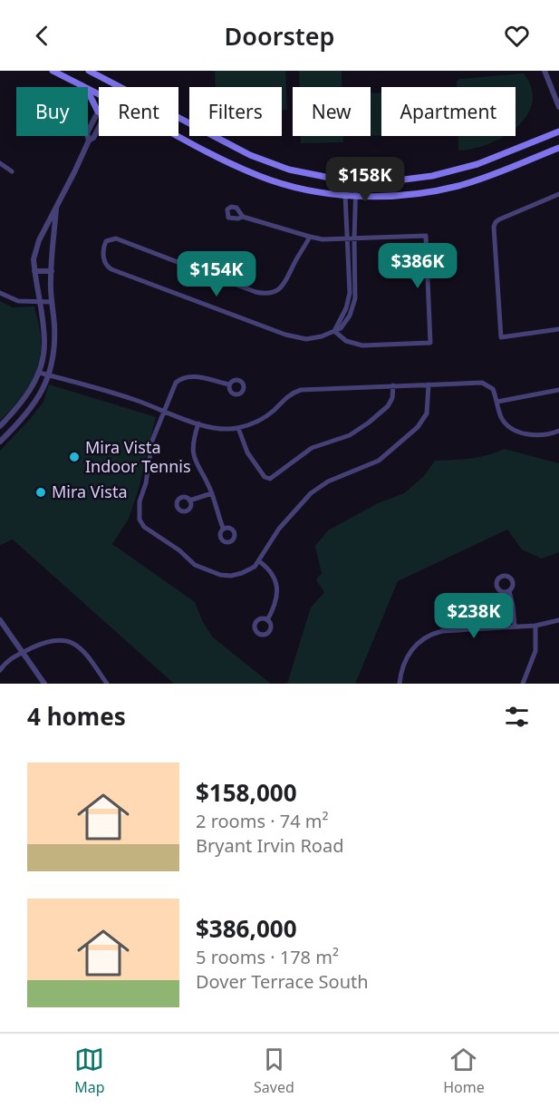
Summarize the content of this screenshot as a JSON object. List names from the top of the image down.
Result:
{
  "places": ["Mira Vista Indoor Tennis", "Mira Vista"],
  "page": {
    "header": "Doorstep",
    "chip": [
      "Buy",
      "Rent",
      "Filters",
      "New",
      "Apartment"
    ],
    "price": [
      "$158K",
      "$386K",
      "$154K",
      "$238K"
    ],
    "heading": "4 homes",
    "list": [
      {
        "name": "$158,000",
        "note": "2 rooms · 74 m² · Bryant Irvin Road"
      },
      {
        "name": "$386,000",
        "note": "5 rooms · 178 m² · Dover Terrace South"
      }
    ],
    "tabs": ["Map", "Saved", "Home"]
  }
}
